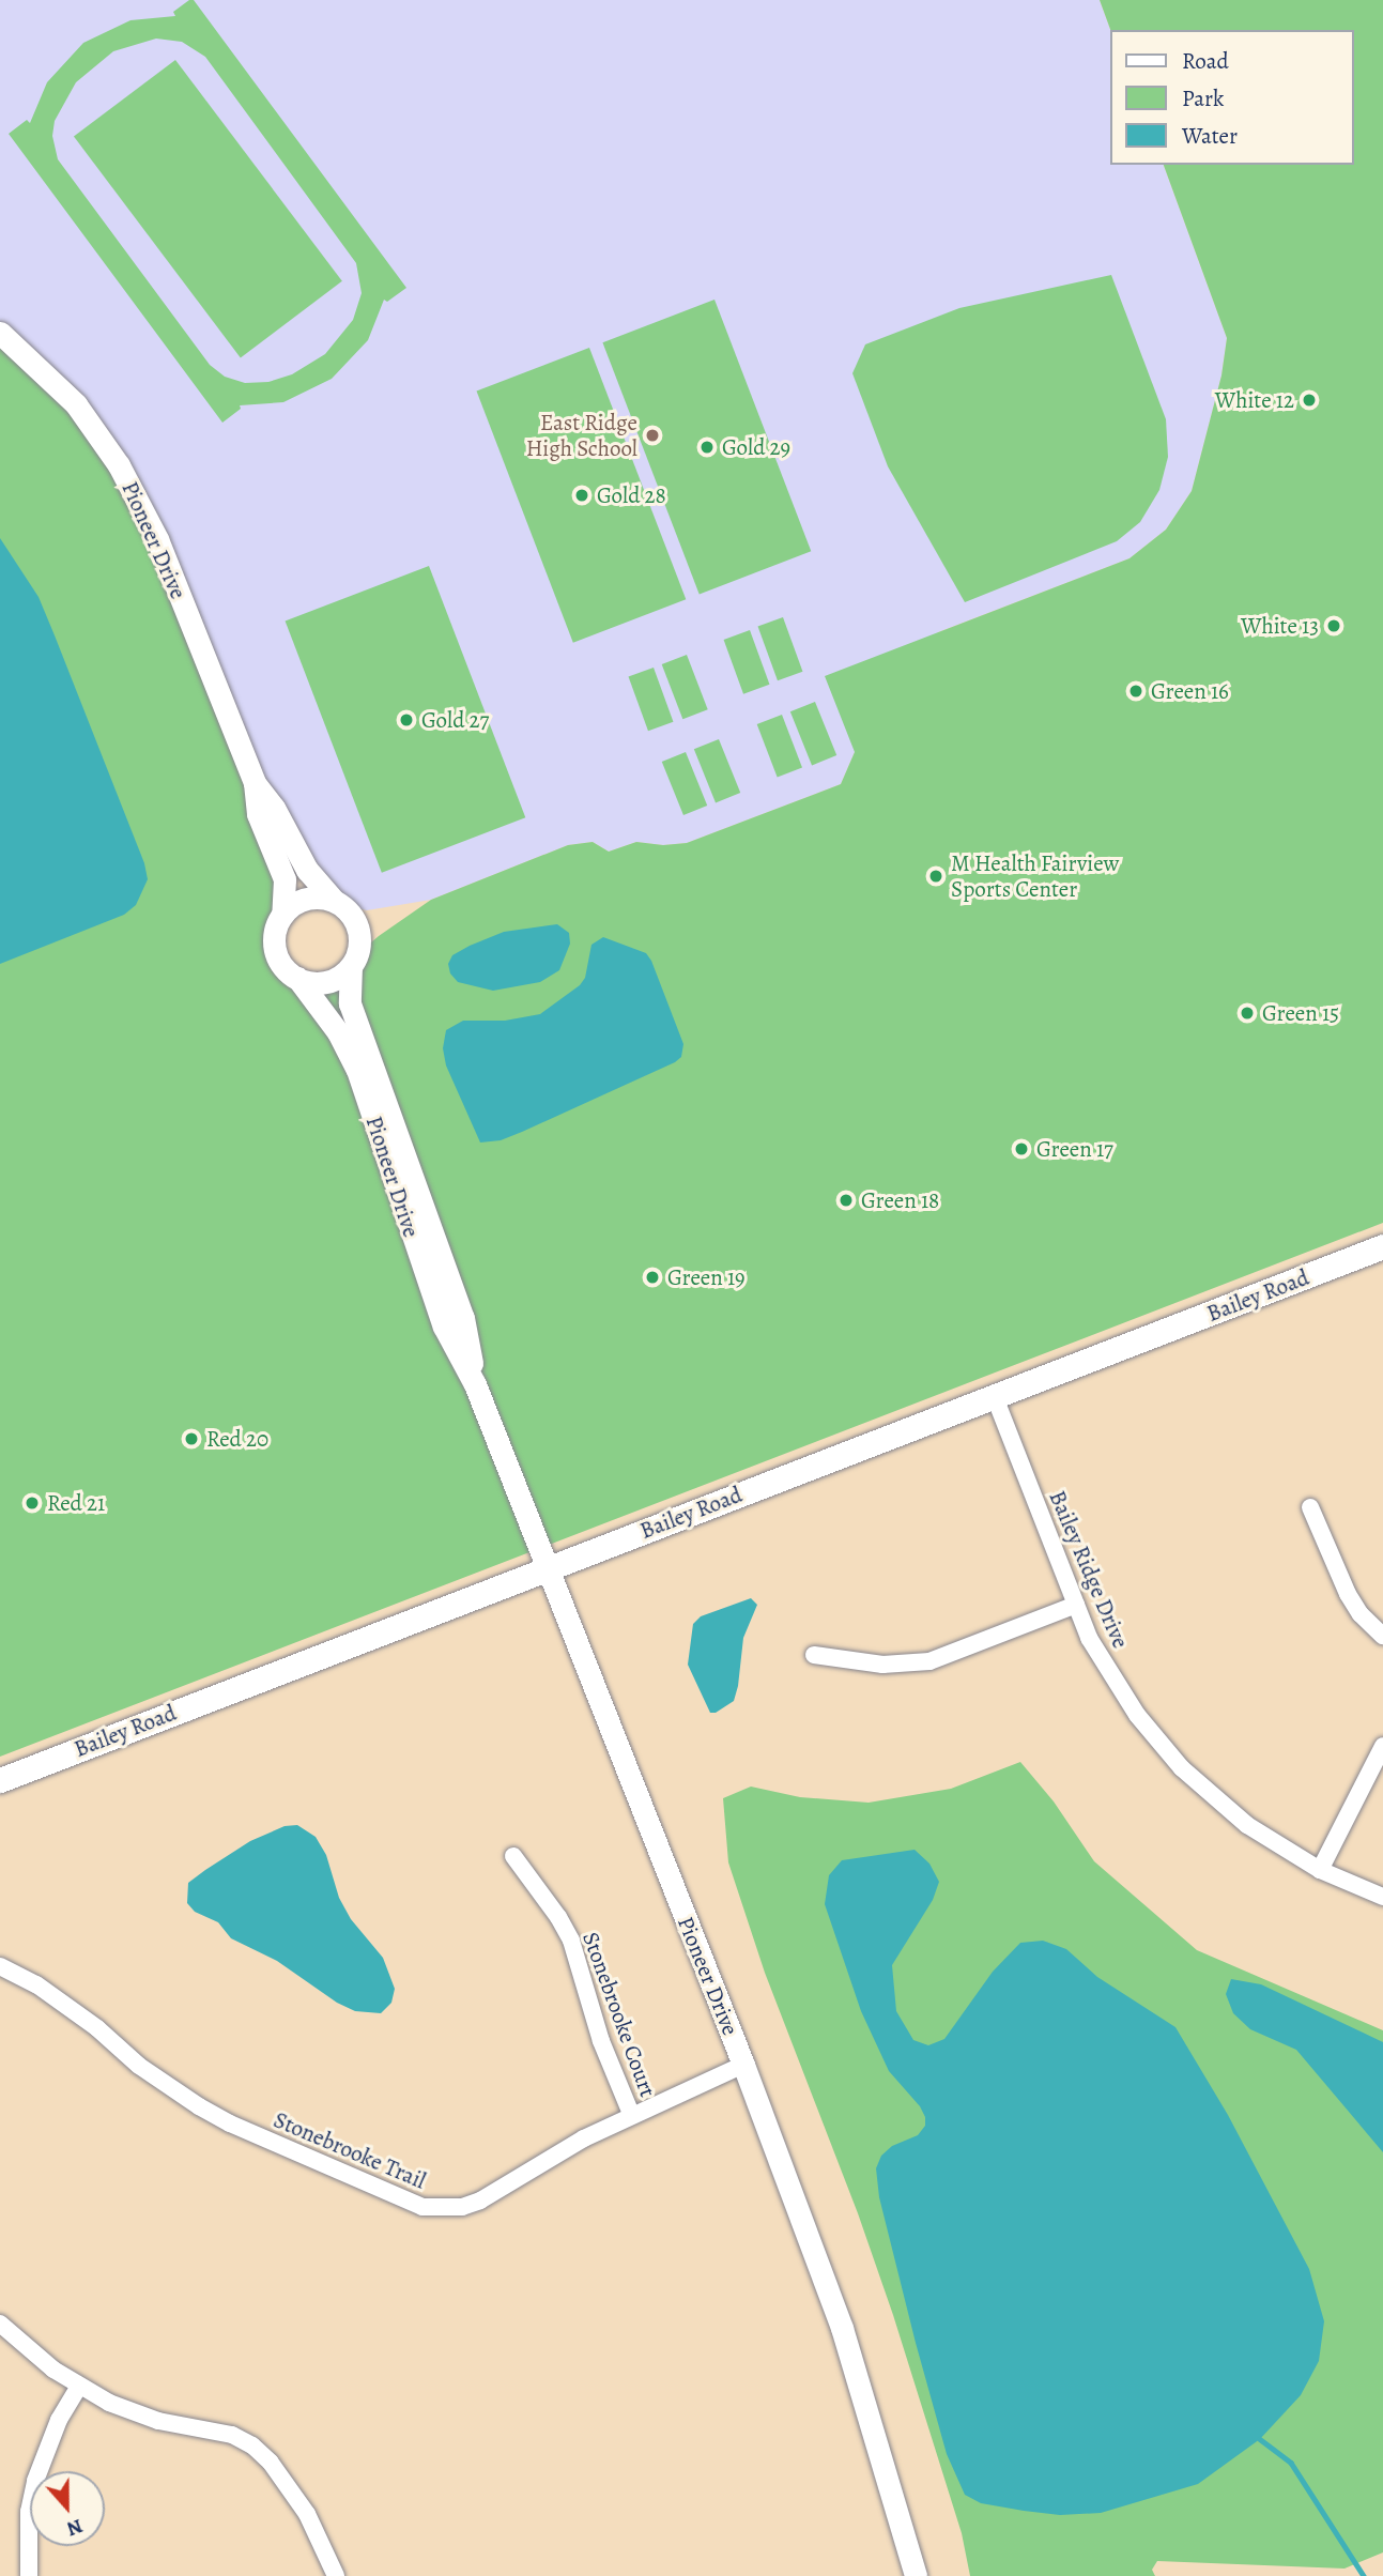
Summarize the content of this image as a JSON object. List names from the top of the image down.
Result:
{
  "streets": {
    "main road": ["Bailey Road"],
    "street": [
      "Pioneer Drive",
      "Bailey Ridge Drive",
      "Stonebrooke Court",
      "Stonebrooke Trail"
    ]
  },
  "crossings": [
    ["Pioneer Drive", "Bailey Road"],
    ["Pioneer Drive", "Stonebrooke Trail"],
    ["Bailey Road", "Bailey Ridge Drive"],
    ["Stonebrooke Court", "Stonebrooke Trail"]
  ],
  "places": [
    "White 12",
    "East Ridge High School",
    "Gold 29",
    "Gold 28",
    "White 13",
    "Green 16",
    "Gold 27",
    "M Health Fairview Sports Center",
    "Green 15",
    "Green 17",
    "Green 18",
    "Green 19",
    "Red 20",
    "Red 21"
  ],
  "legend": ["Road", "Park", "Water"],
  "north": "bottom"
}
